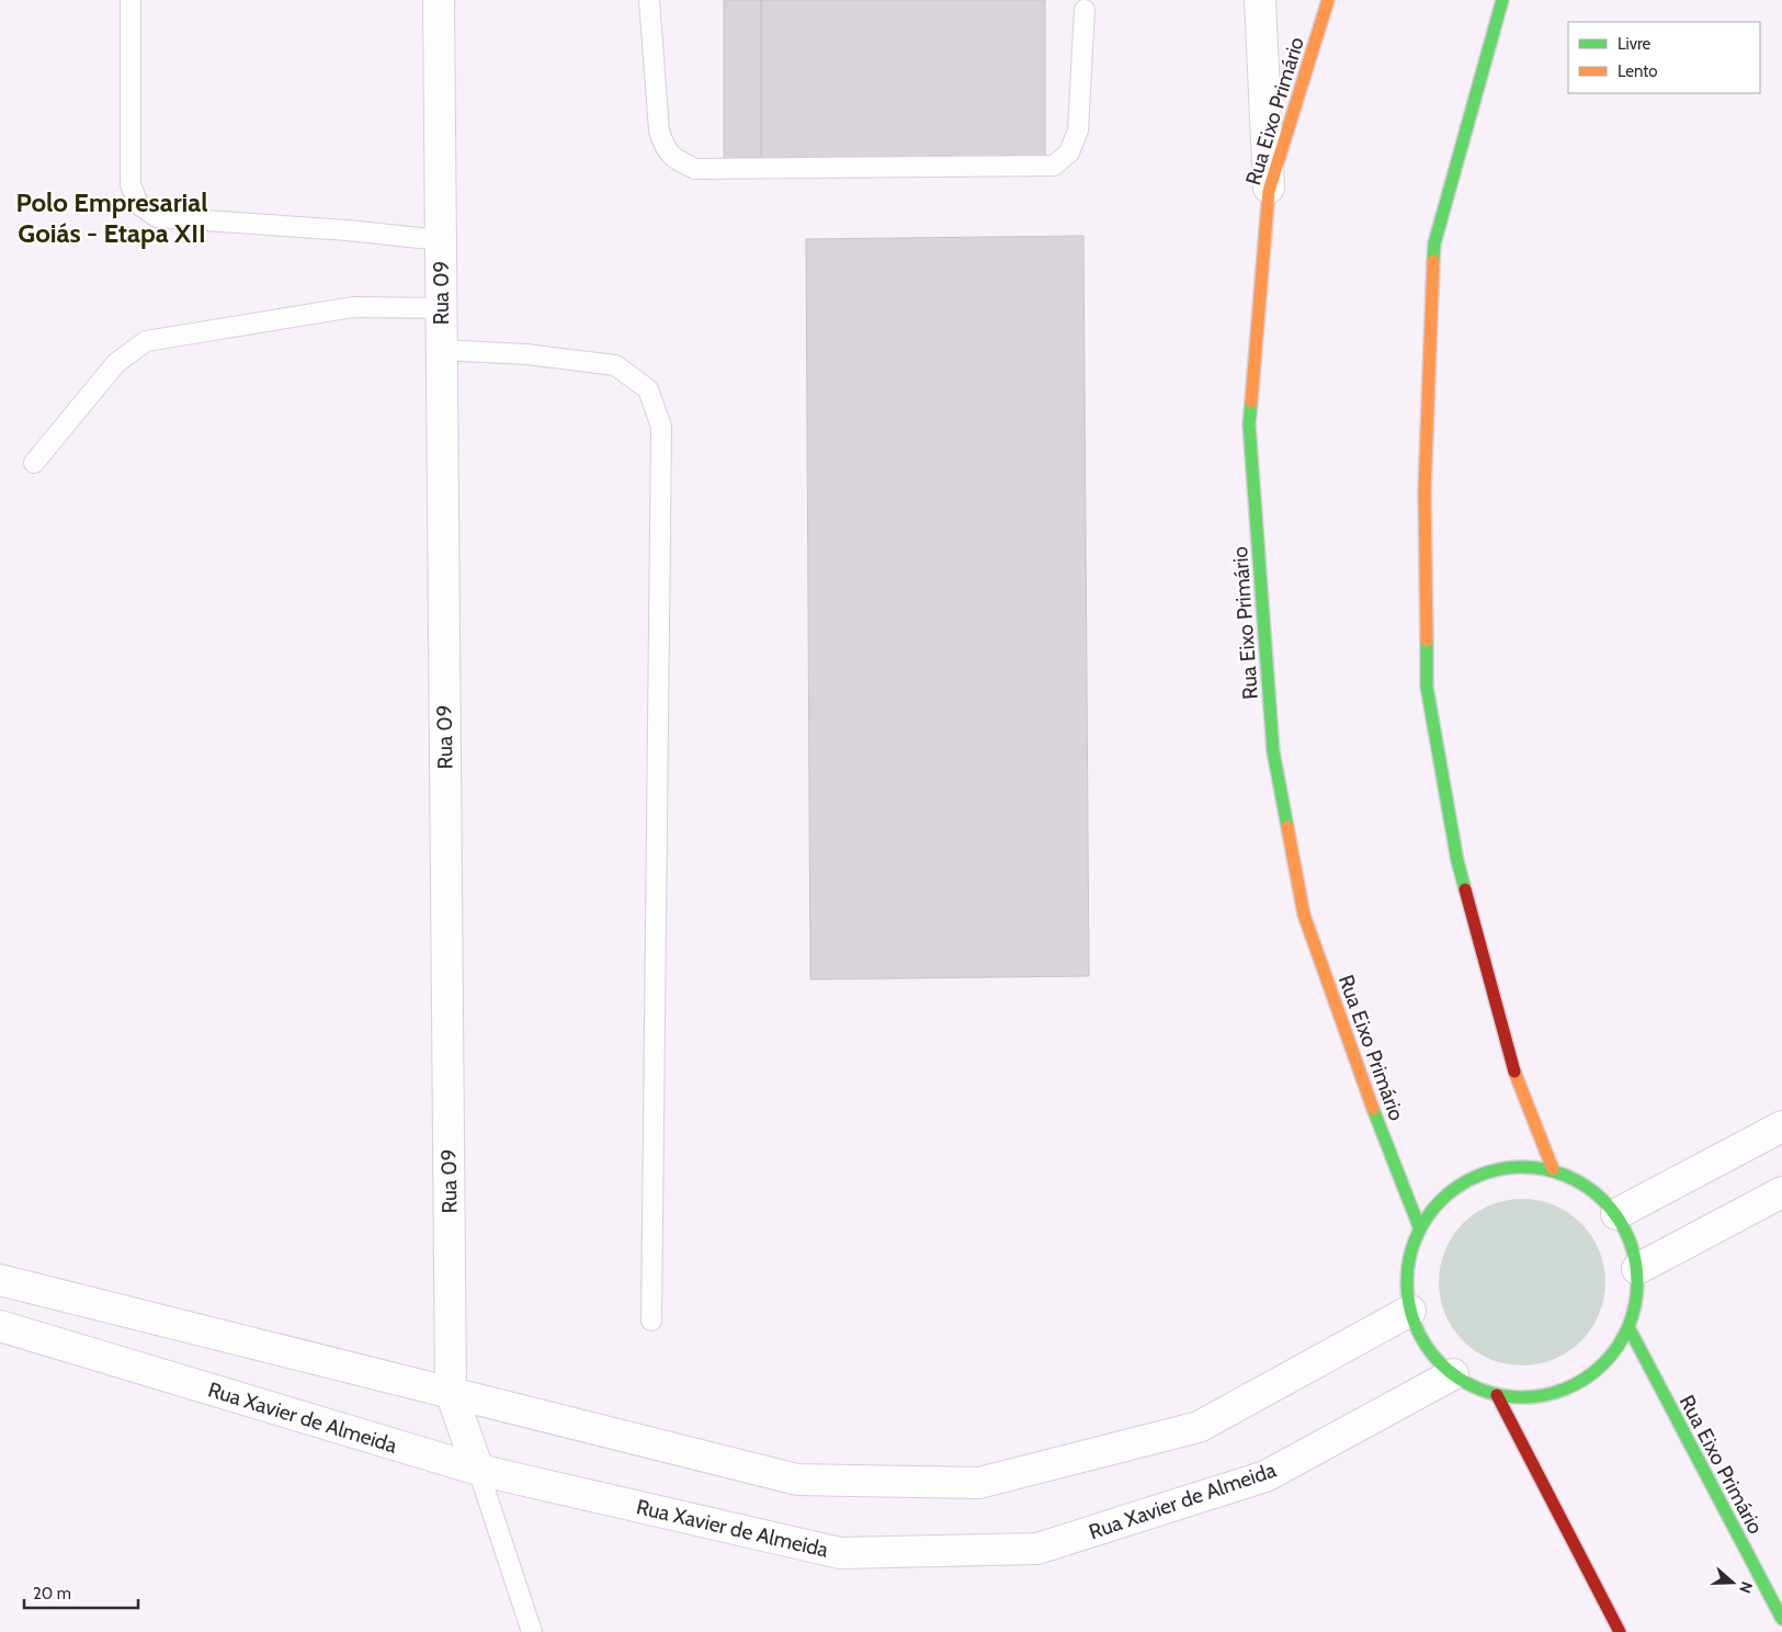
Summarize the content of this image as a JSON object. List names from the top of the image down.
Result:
{
  "streets": {
    "street": ["Rua Eixo Primário", "Rua 09", "Rua Xavier de Almeida"]
  },
  "crossings": [
    ["Rua 09", "Rua Xavier de Almeida"]
  ],
  "districts": ["Polo Empresarial Goiás - Etapa XII"],
  "legend": ["Livre", "Lento"],
  "scale_bar": "20 m",
  "north": "right"
}
